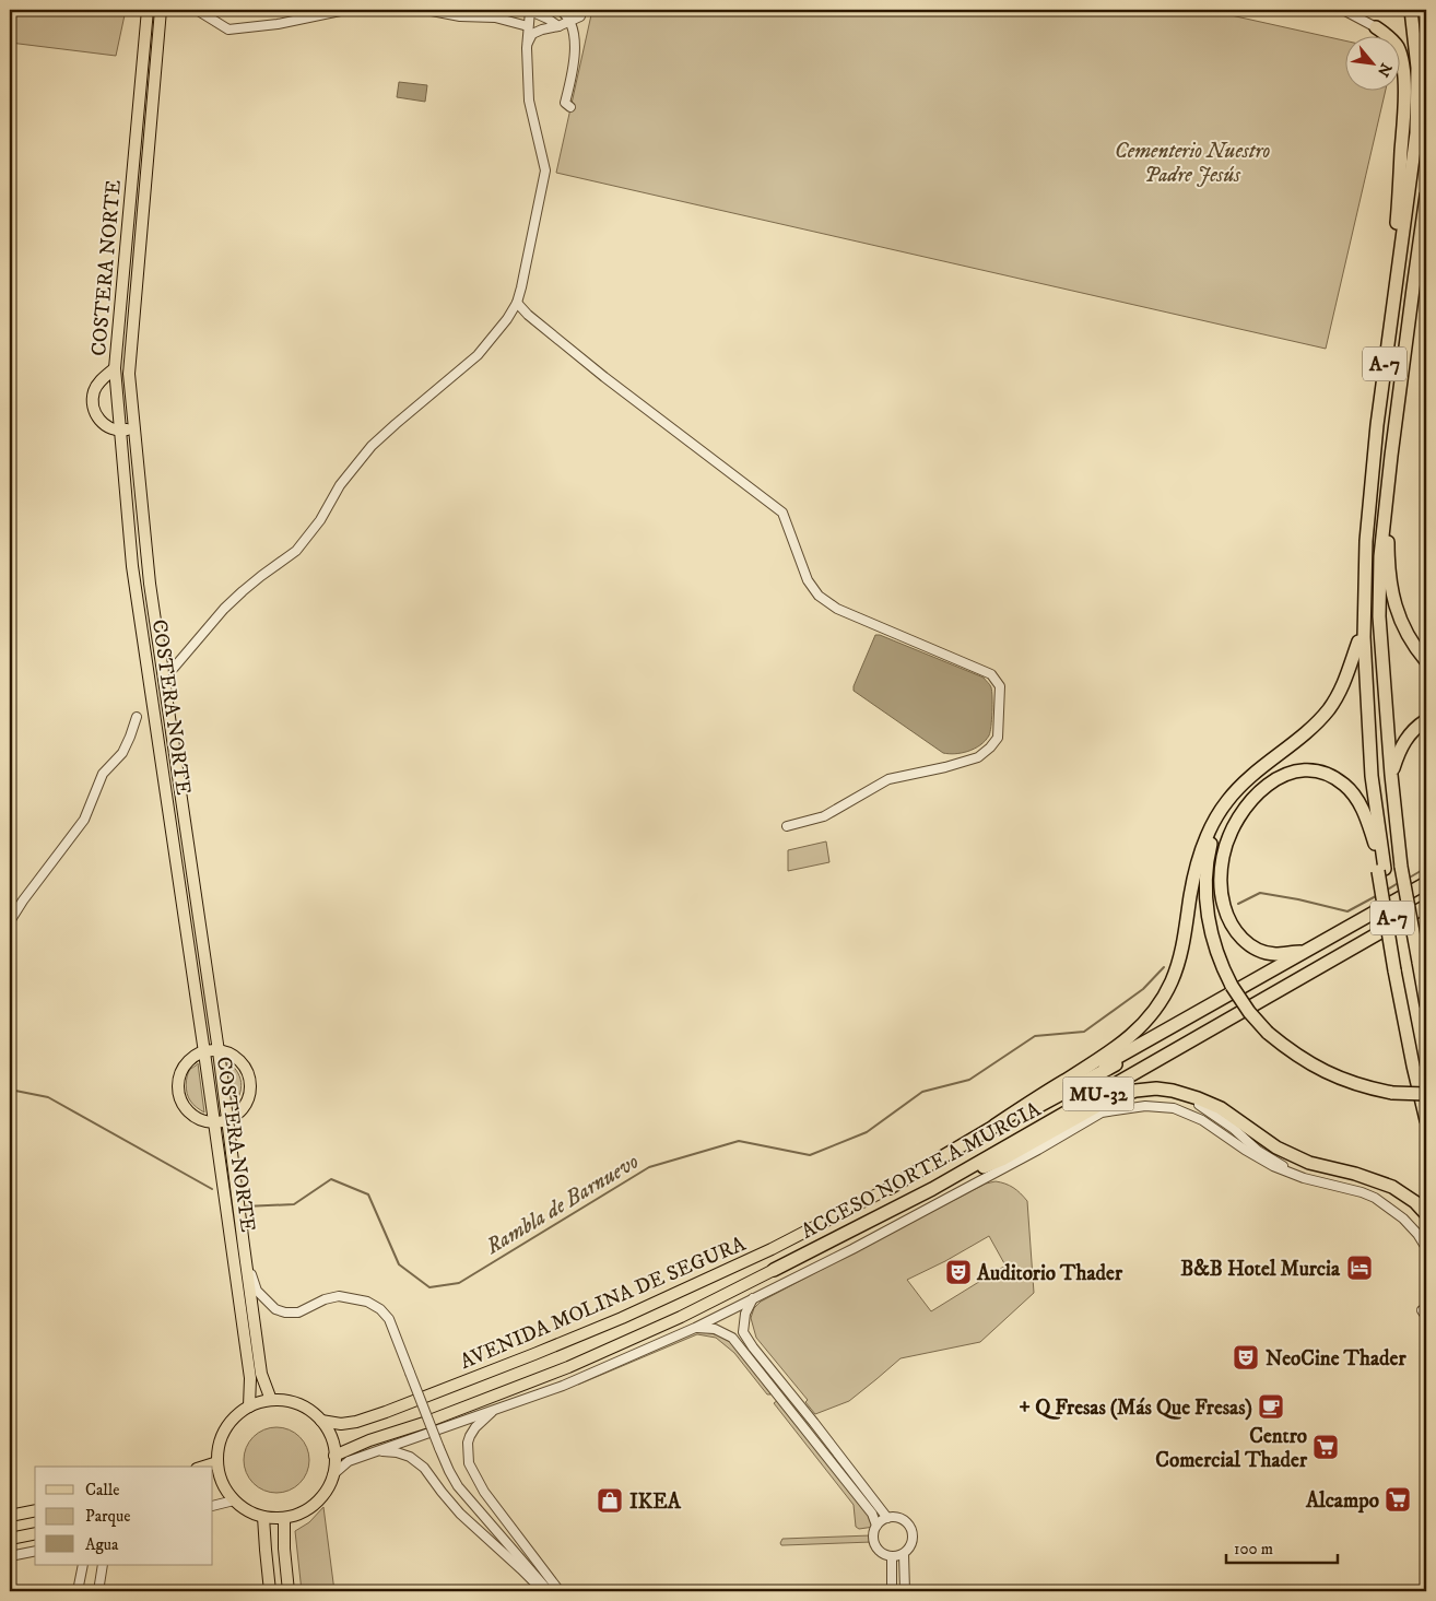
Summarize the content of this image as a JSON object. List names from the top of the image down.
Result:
{
  "streets": {
    "highway": ["A-7", "MU-32", "ACCESO NORTE A MURCIA"],
    "main road": ["COSTERA NORTE", "AVENIDA MOLINA DE SEGURA"]
  },
  "crossings": [
    ["COSTERA NORTE", "AVENIDA MOLINA DE SEGURA"],
    ["ACCESO NORTE A MURCIA", "AVENIDA MOLINA DE SEGURA"]
  ],
  "water": ["Rambla de Barnuevo"],
  "parks": ["Cementerio Nuestro Padre Jesús"],
  "places": {
    "hotel": ["B&B Hotel Murcia"],
    "theatre": ["Auditorio Thader", "NeoCine Thader"],
    "cafe": ["+ Q Fresas (Más Que Fresas)"],
    "supermarket": ["Centro Comercial Thader", "Alcampo"],
    "shop": ["IKEA"]
  },
  "legend": ["Calle", "Parque", "Agua"],
  "scale_bar": "100 m",
  "north": "bottom right"
}
